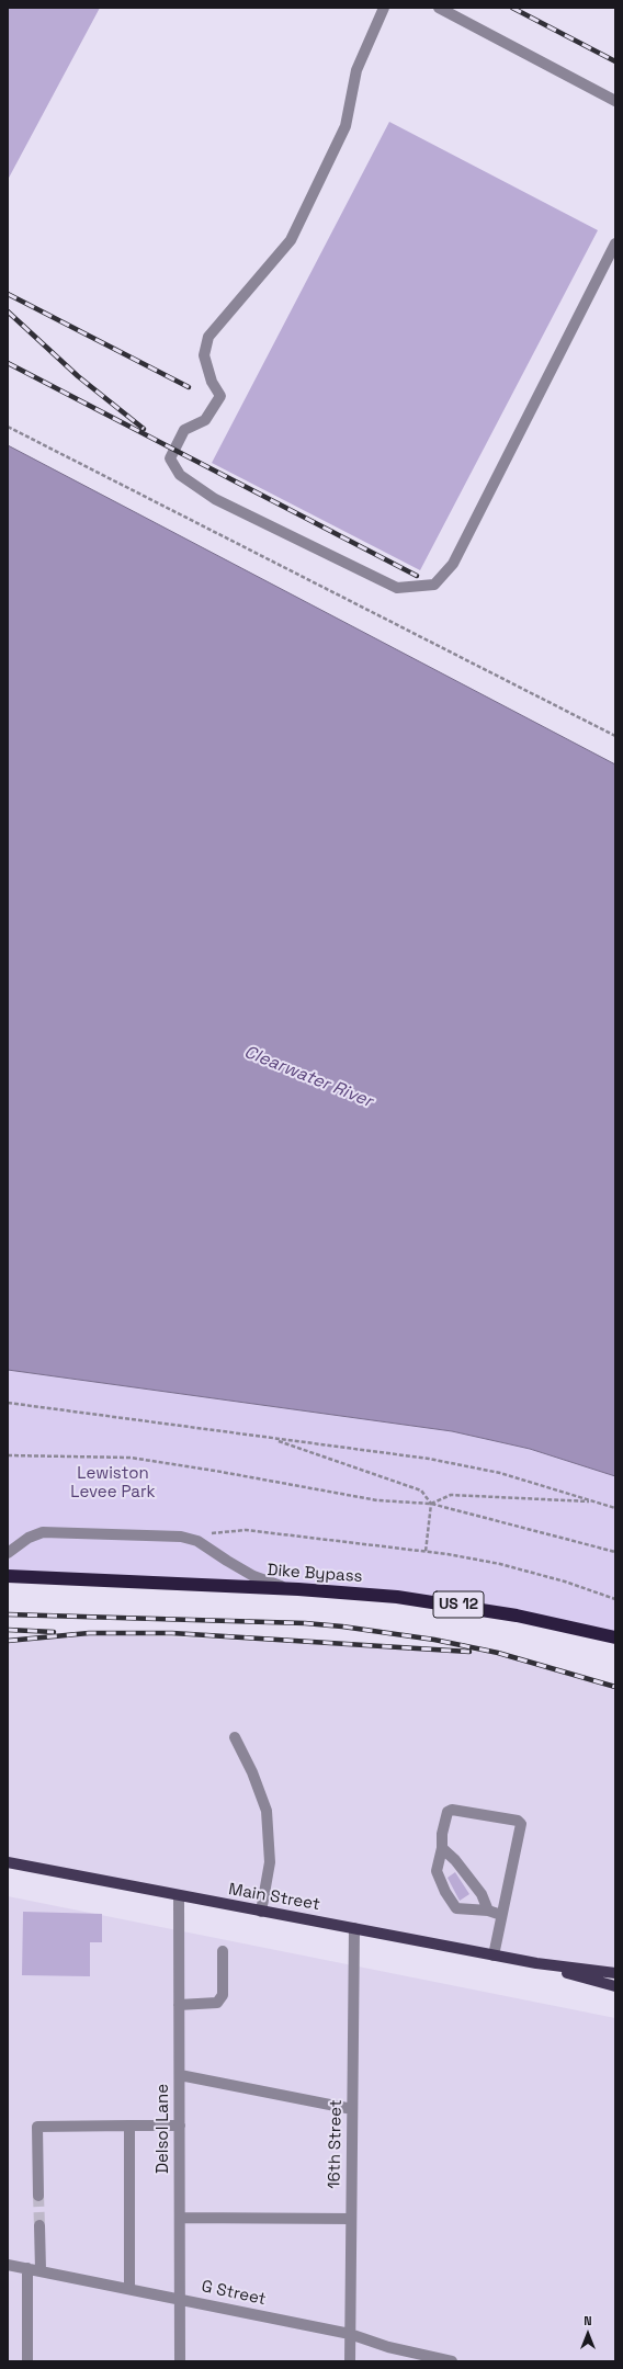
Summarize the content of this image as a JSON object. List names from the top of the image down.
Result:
{
  "streets": {
    "highway": ["Dike Bypass", "US 12"],
    "main road": ["Main Street"],
    "street": ["Delsol Lane", "16th Street", "G Street"]
  },
  "crossings": [
    ["Main Street", "Delsol Lane"],
    ["Main Street", "16th Street"],
    ["Delsol Lane", "G Street"],
    ["16th Street", "G Street"]
  ],
  "water": ["Clearwater River"],
  "parks": ["Lewiston Levee Park"],
  "north": "top"
}
